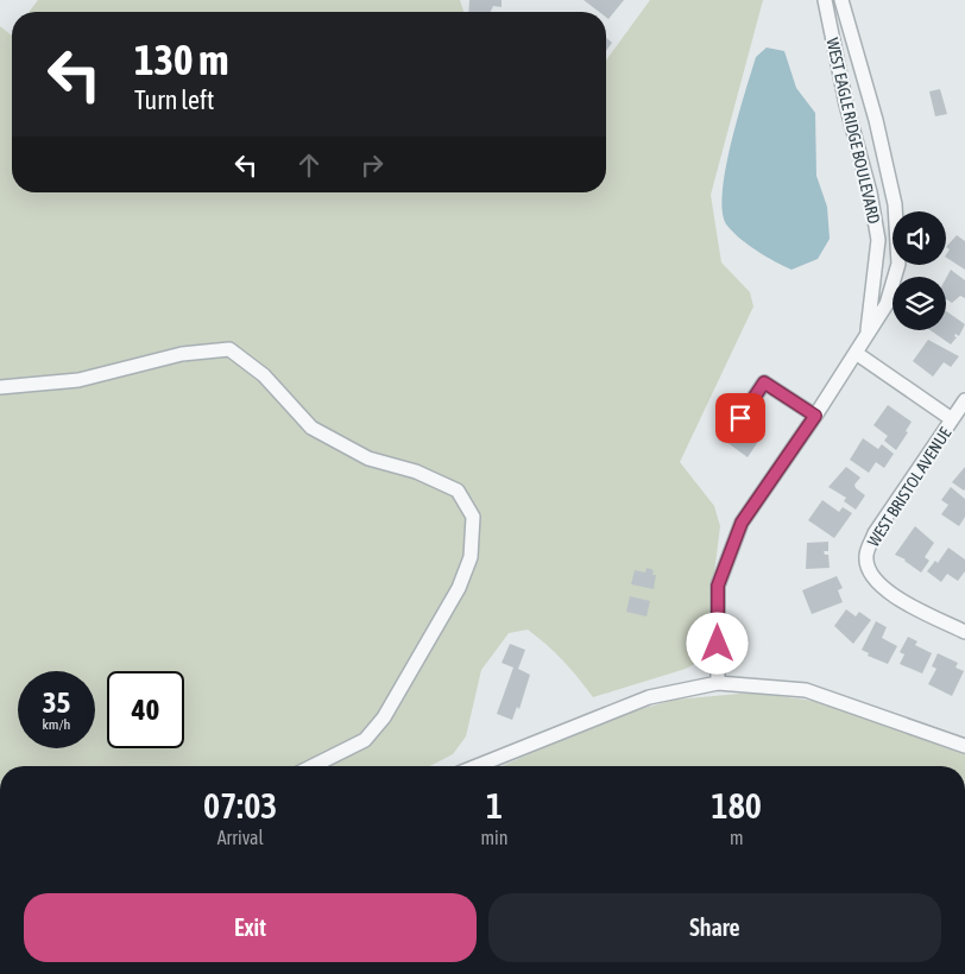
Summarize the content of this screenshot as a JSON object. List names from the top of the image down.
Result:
{
  "streets": {
    "street": ["WEST EAGLE RIDGE BOULEVARD", "WEST BRISTOL AVENUE"]
  },
  "page": {
    "turn": ["130 m", "Turn left"],
    "speed": "35 km/h",
    "limit": "40",
    "eta": [
      "07:03",
      "Arrival",
      "1",
      "min",
      "180",
      "m"
    ],
    "buttons": ["Exit", "Share"]
  }
}
